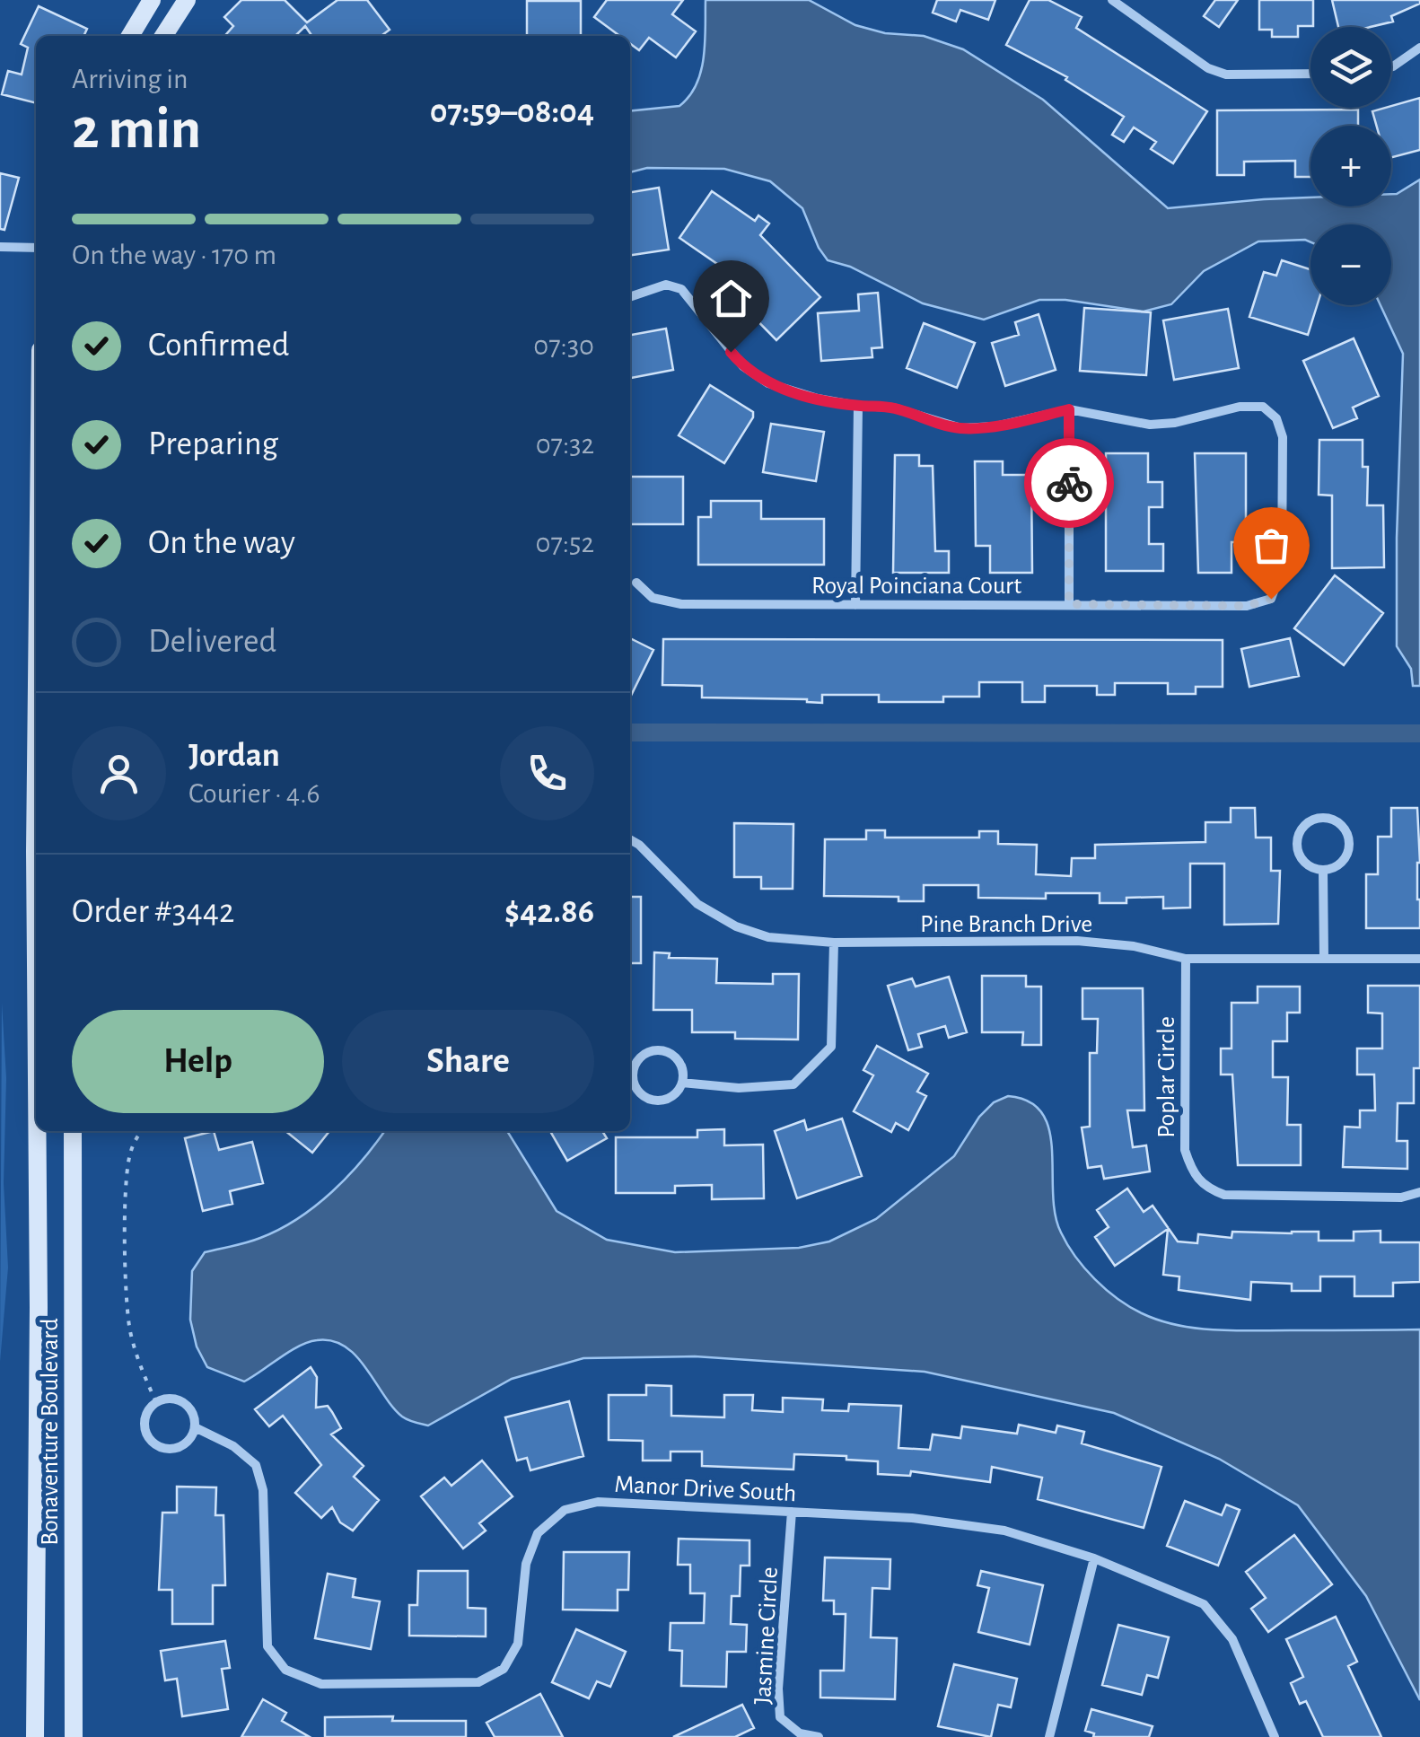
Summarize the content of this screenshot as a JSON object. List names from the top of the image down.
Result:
{
  "streets": {
    "main road": ["Bonaventure Boulevard"],
    "street": [
      "Royal Poinciana Court",
      "Pine Branch Drive",
      "Poplar Circle",
      "Manor Drive South",
      "Jasmine Circle"
    ]
  },
  "crossings": [
    ["Pine Branch Drive", "Poplar Circle"],
    ["Manor Drive South", "Jasmine Circle"]
  ],
  "page": {
    "map_buttons": ["+", "−"],
    "heading": ["2 min", "Arriving in", "07:59–08:04"],
    "panel": [
      "Jordan",
      "Courier · 4.6",
      "Order #3442",
      "$42.86"
    ],
    "bar": "On the way · 170 m",
    "list": [
      ["Confirmed", "07:30"],
      ["Preparing", "07:32"],
      ["On the way", "07:52"],
      "Delivered"
    ],
    "buttons": ["Help", "Share"]
  }
}
